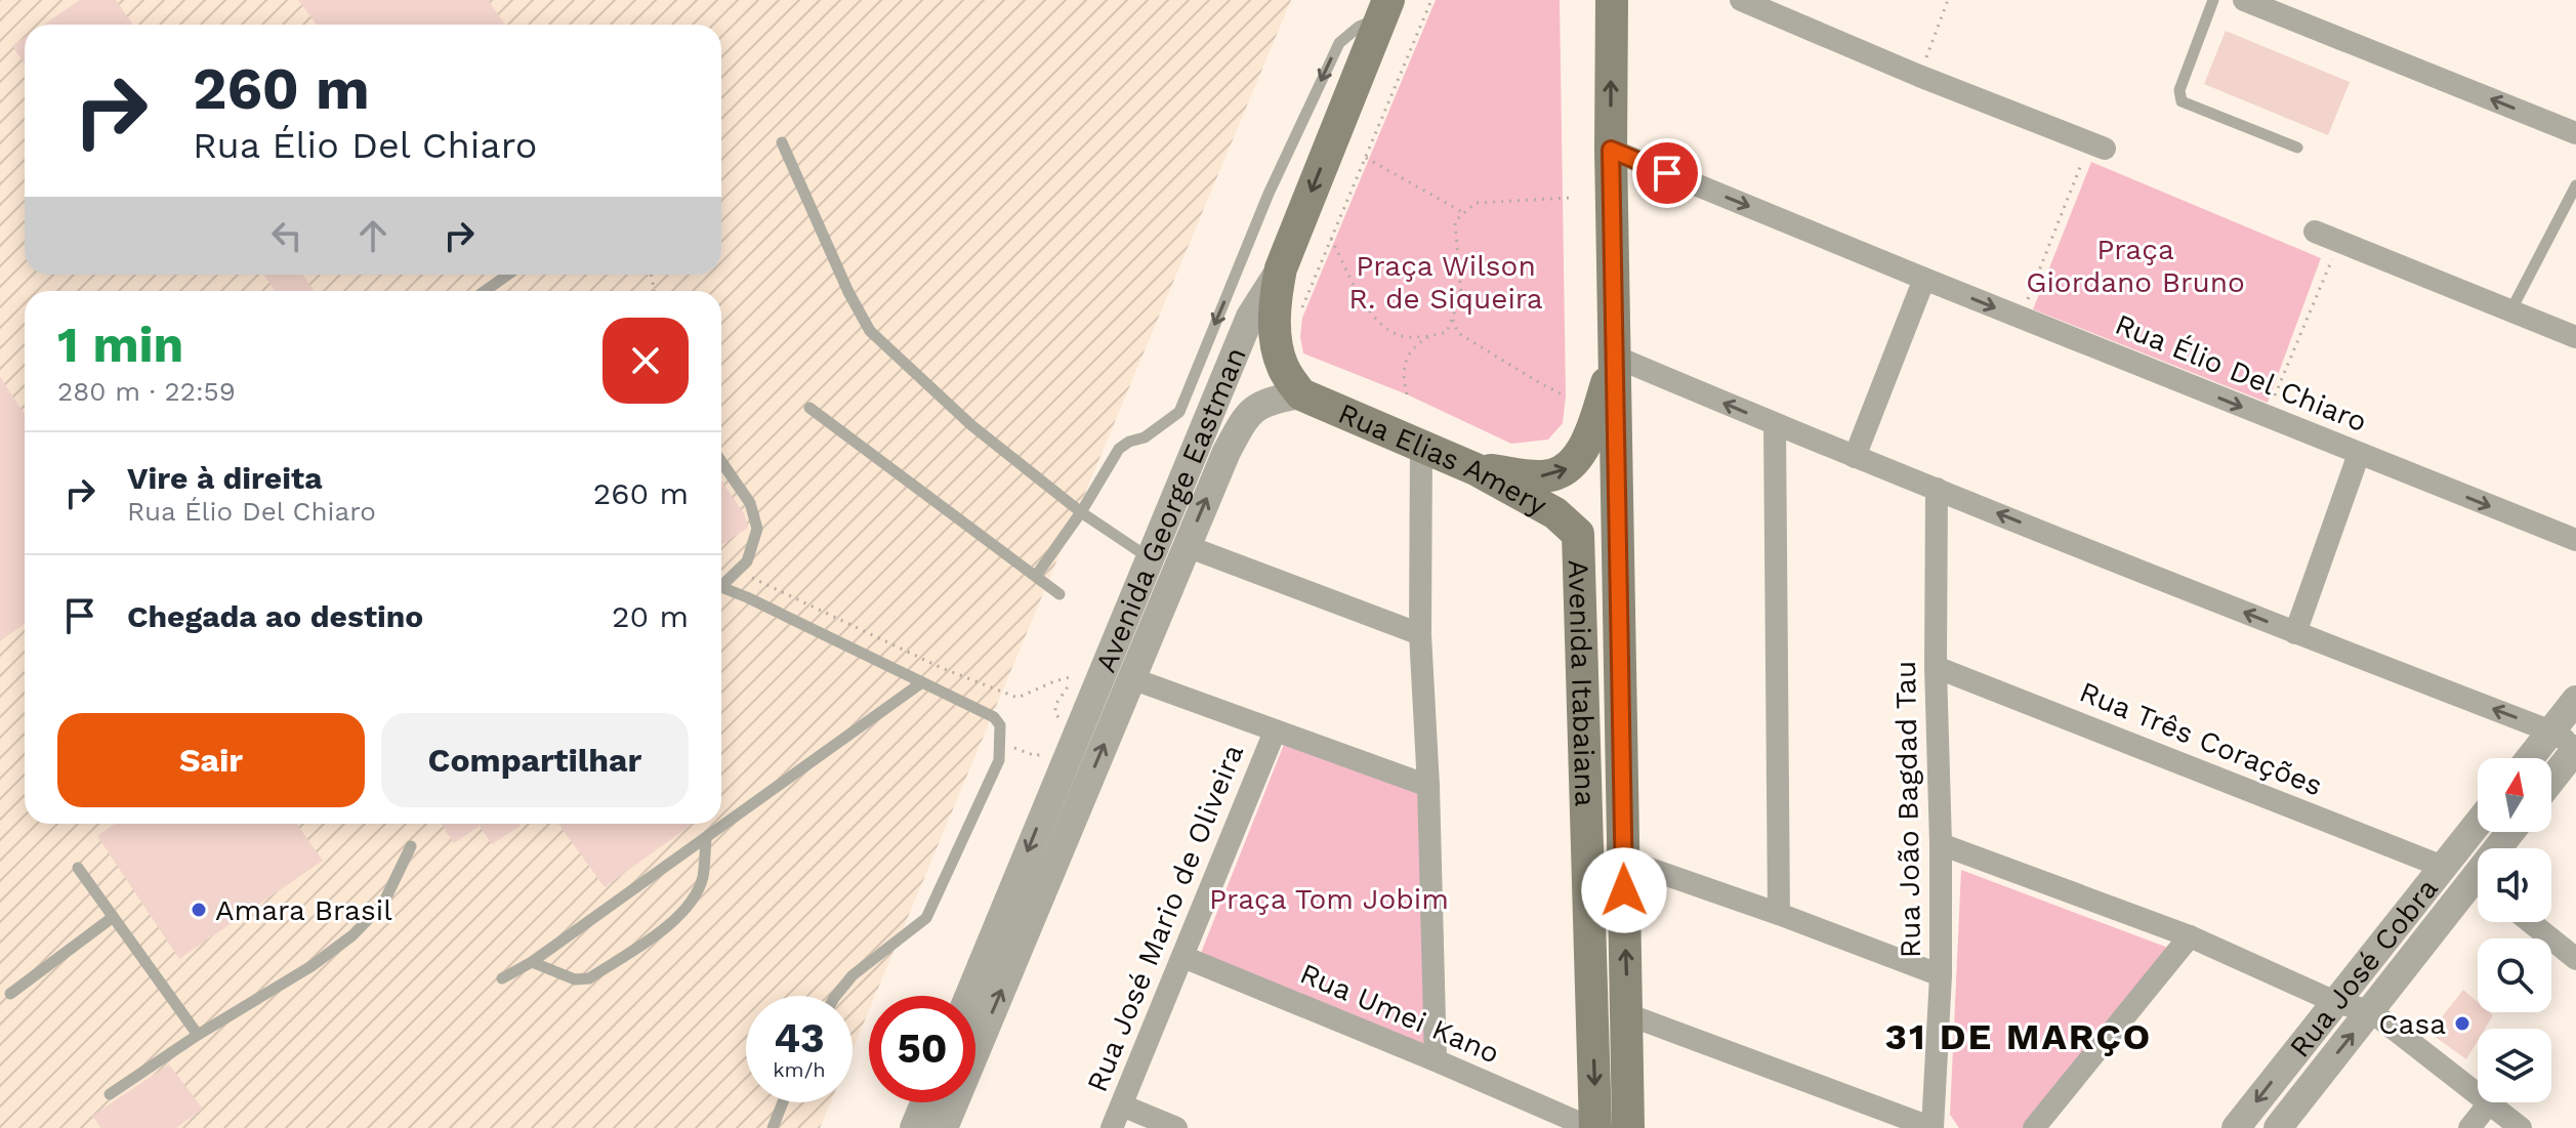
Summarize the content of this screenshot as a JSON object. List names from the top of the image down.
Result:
{
  "streets": {
    "main road": ["Rua Elias Amery", "Avenida George Eastman", "Avenida Itabaiana"],
    "street": [
      "Rua Élio Del Chiaro",
      "Rua Três Corações",
      "Rua João Bagdad Tau",
      "Rua José Mario de Oliveira",
      "Rua José Cobra",
      "Rua Umei Kano"
    ]
  },
  "crossings": [
    ["Rua Élio Del Chiaro", "Avenida Itabaiana"],
    ["Rua Elias Amery", "Avenida George Eastman"],
    ["Rua Elias Amery", "Avenida Itabaiana"],
    ["Avenida Itabaiana", "Rua Umei Kano"],
    ["Rua Três Corações", "Rua João Bagdad Tau"],
    ["Rua Três Corações", "Rua José Cobra"],
    ["Rua José Mario de Oliveira", "Rua Umei Kano"]
  ],
  "districts": ["31 DE MARÇO"],
  "parks": ["Praça Giordano Bruno", "Praça Wilson R. de Siqueira", "Praça Tom Jobim"],
  "places": ["Amara Brasil", "Casa"],
  "north": "top",
  "page": {
    "turn": ["260 m", "Rua Élio Del Chiaro"],
    "heading": ["1 min", "280 m · 22:59"],
    "list": [
      {
        "name": "Vire à direita",
        "note": "Rua Élio Del Chiaro",
        "value": "260 m"
      },
      {
        "name": "Chegada ao destino",
        "value": "20 m"
      }
    ],
    "buttons": ["Sair", "Compartilhar"],
    "speed": "43 km/h",
    "limit": "50"
  }
}
